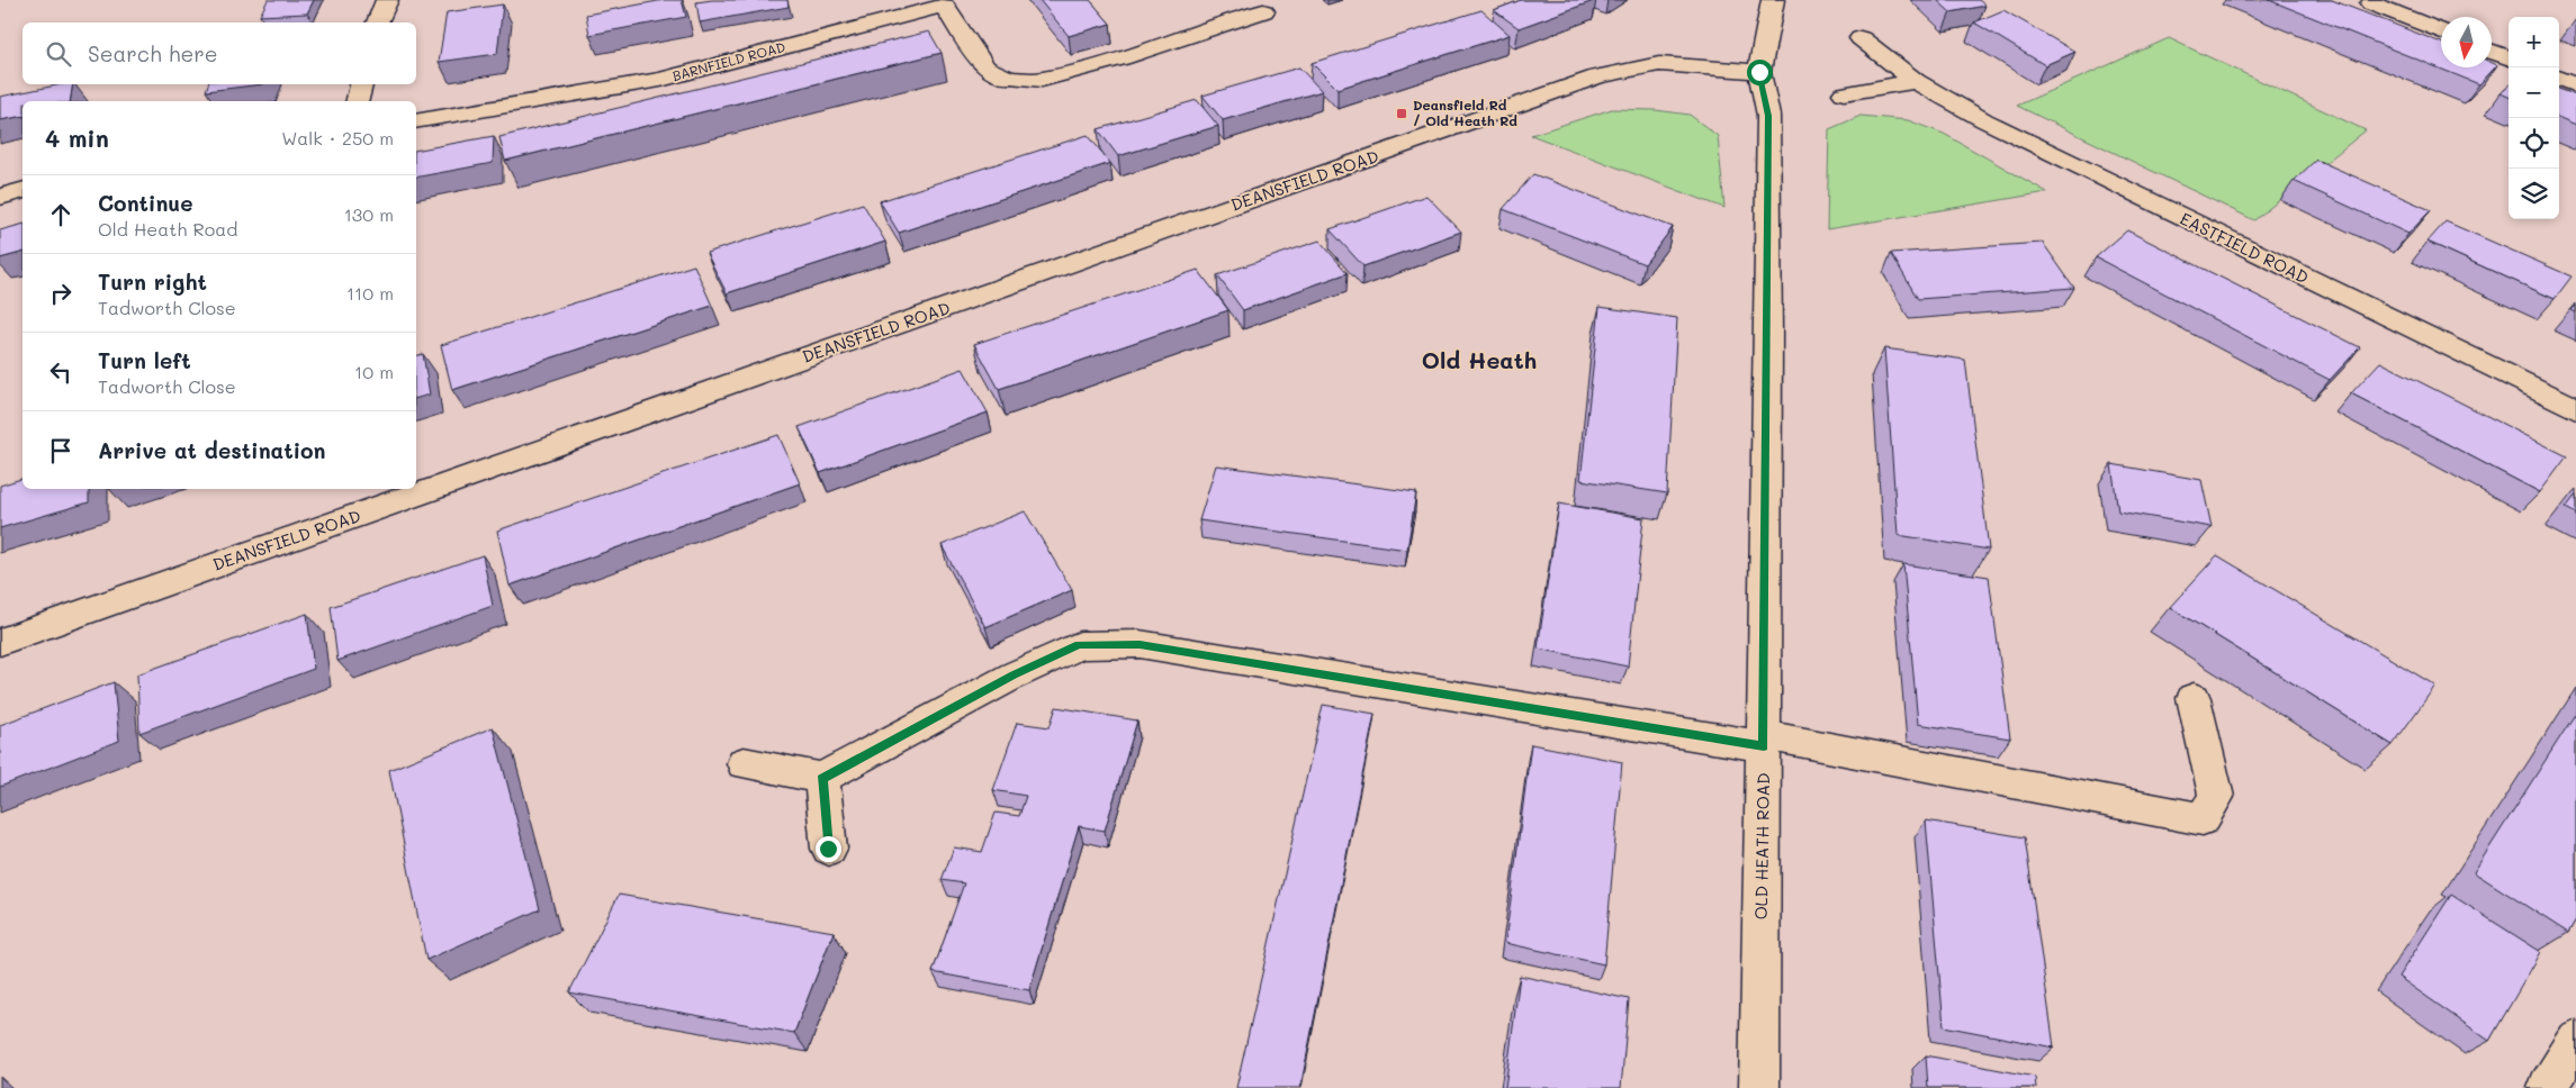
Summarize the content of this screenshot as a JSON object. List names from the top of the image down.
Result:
{
  "streets": {
    "street": [
      "BARNFIELD ROAD",
      "DEANSFIELD ROAD",
      "EASTFIELD ROAD",
      "OLD HEATH ROAD"
    ]
  },
  "crossings": [
    ["DEANSFIELD ROAD", "OLD HEATH ROAD"]
  ],
  "districts": ["Old Heath"],
  "places": {
    "transit": ["Deansfield Rd / Old Heath Rd"]
  },
  "north": "bottom",
  "page": {
    "map_buttons": ["+", "−"],
    "search": "Search here",
    "heading": ["4 min", "Walk · 250 m"],
    "list": [
      ["Continue", "Old Heath Road", "130 m"],
      ["Turn right", "Tadworth Close", "110 m"],
      ["Turn left", "Tadworth Close", "10 m"],
      "Arrive at destination"
    ]
  }
}
